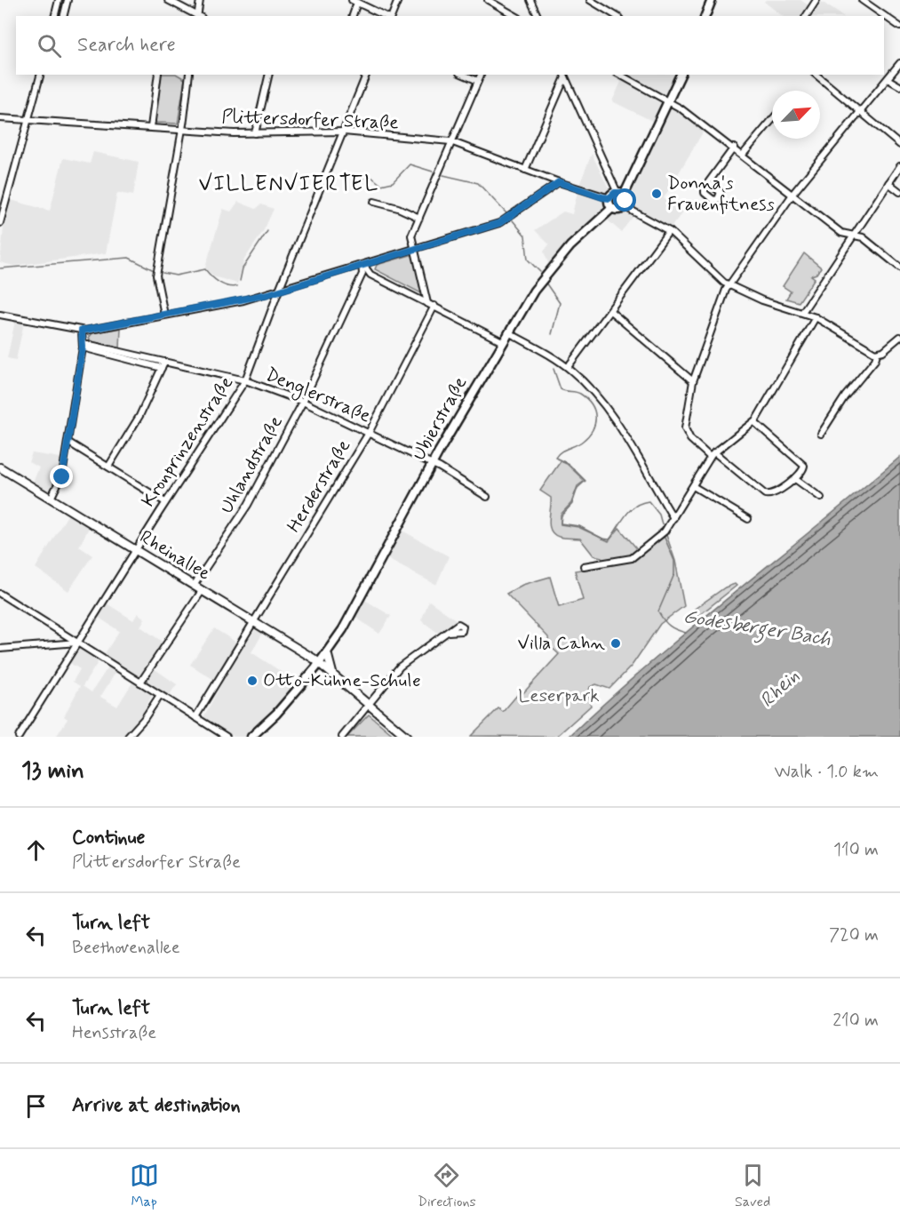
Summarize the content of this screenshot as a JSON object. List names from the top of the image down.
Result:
{
  "streets": {
    "main road": ["Ubierstraße"],
    "street": [
      "Plittersdorfer Straße",
      "Denglerstraße",
      "Kronprinzenstraße",
      "Uhlandstraße",
      "Herderstraße",
      "Rheinallee"
    ]
  },
  "crossings": [
    ["Plittersdorfer Straße", "Ubierstraße"],
    ["Plittersdorfer Straße", "Kronprinzenstraße"],
    ["Denglerstraße", "Ubierstraße"],
    ["Denglerstraße", "Kronprinzenstraße"],
    ["Denglerstraße", "Uhlandstraße"],
    ["Denglerstraße", "Herderstraße"],
    ["Ubierstraße", "Rheinallee"],
    ["Kronprinzenstraße", "Rheinallee"],
    ["Uhlandstraße", "Rheinallee"],
    ["Herderstraße", "Rheinallee"]
  ],
  "districts": ["VILLENVIERTEL"],
  "water": ["Godesberger Bach", "Rhein"],
  "parks": ["Leserpark"],
  "places": ["Donna's Frauenfitness", "Villa Cahn", "Otto-Kühne-Schule"],
  "north": "top right",
  "page": {
    "search": "Search here",
    "heading": ["13 min", "Walk · 1.0 km"],
    "list": [
      ["Continue", "Plittersdorfer Straße", "110 m"],
      ["Turn left", "Beethovenallee", "720 m"],
      ["Turn left", "Hensstraße", "210 m"],
      "Arrive at destination"
    ],
    "nav": ["Map", "Directions", "Saved"]
  }
}
